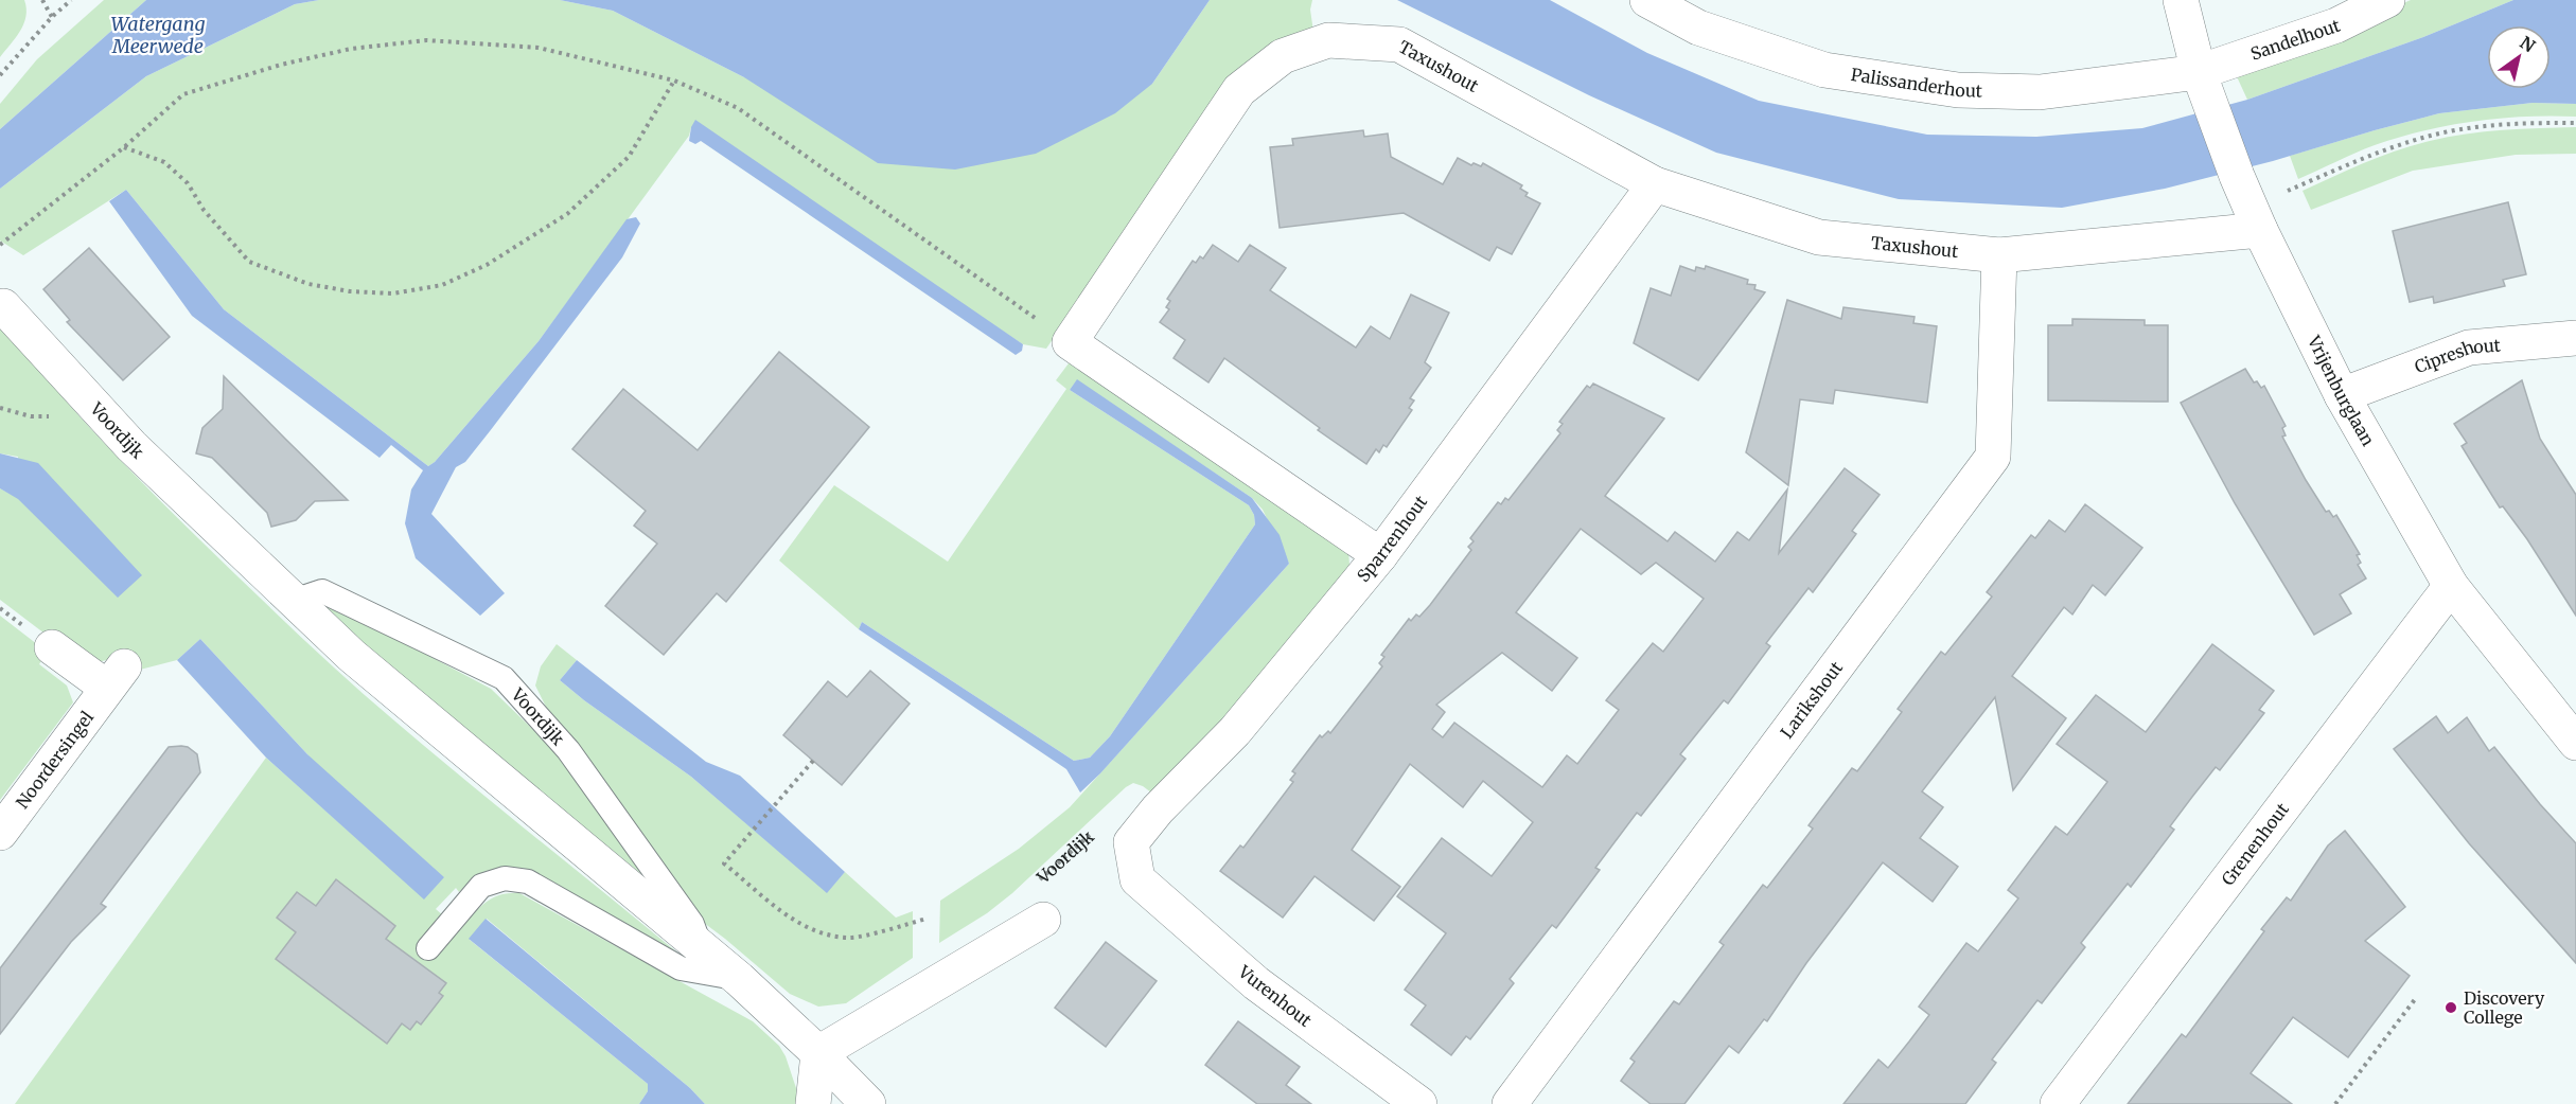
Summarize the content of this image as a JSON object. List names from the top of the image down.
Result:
{
  "streets": {
    "street": [
      "Sandelhout",
      "Taxushout",
      "Palissanderhout",
      "Cipreshout",
      "Vrijenburglaan",
      "Voordijk",
      "Sparrenhout",
      "Larikshout",
      "Noordersingel",
      "Grenenhout",
      "Vurenhout"
    ]
  },
  "crossings": [
    ["Sandelhout", "Palissanderhout"],
    ["Sandelhout", "Vrijenburglaan"],
    ["Taxushout", "Vrijenburglaan"],
    ["Taxushout", "Sparrenhout"],
    ["Taxushout", "Larikshout"],
    ["Palissanderhout", "Vrijenburglaan"],
    ["Cipreshout", "Vrijenburglaan"],
    ["Vrijenburglaan", "Grenenhout"],
    ["Sparrenhout", "Vurenhout"]
  ],
  "water": ["Watergang Meerwede"],
  "places": ["Discovery College"],
  "north": "top right"
}
